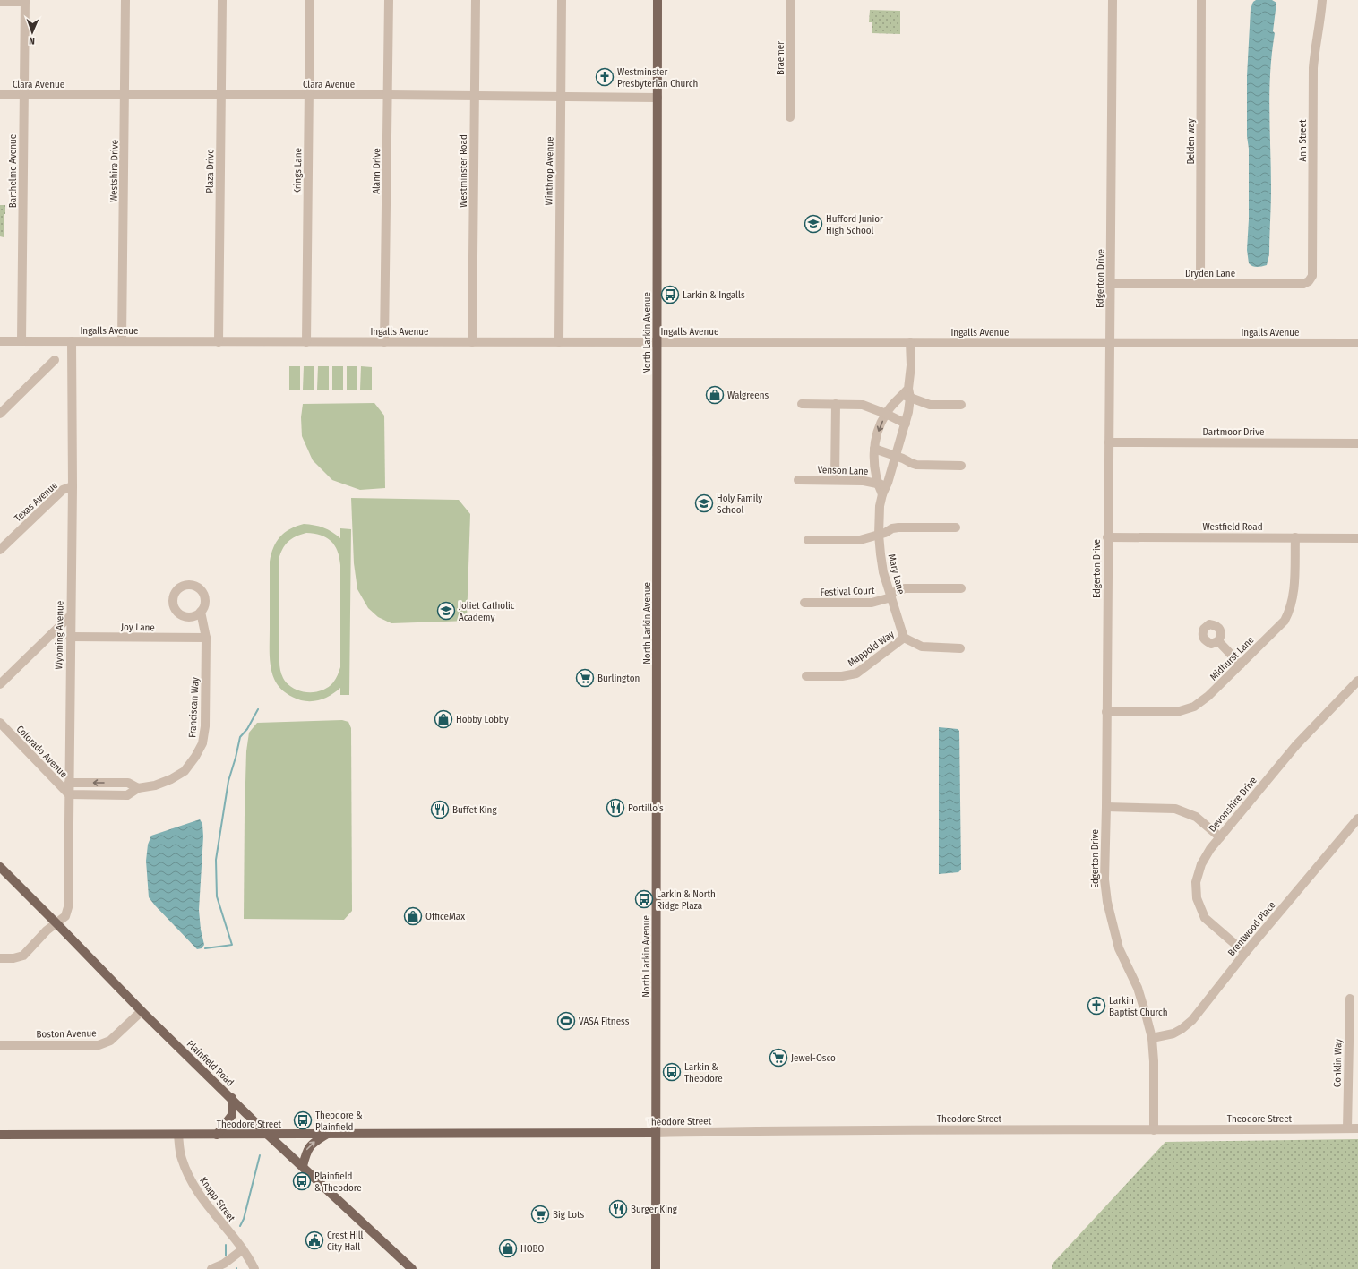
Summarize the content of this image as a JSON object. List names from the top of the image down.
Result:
{
  "streets": {
    "main road": ["North Larkin Avenue", "Plainfield Road", "Theodore Street"],
    "street": [
      "Braemer",
      "Clara Avenue",
      "Ann Street",
      "Belden way",
      "Barthelme Avenue",
      "Westshire Drive",
      "Plaza Drive",
      "Krings Lane",
      "Alann Drive",
      "Westminster Road",
      "Winthrop Avenue",
      "Dryden Lane",
      "Edgerton Drive",
      "Ingalls Avenue",
      "Dartmoor Drive",
      "Venson Lane",
      "Texas Avenue",
      "Westfield Road",
      "Mary Lane",
      "Festival Court",
      "Joy Lane",
      "Wyoming Avenue",
      "Mappold Way",
      "Midhurst Lane",
      "Franciscan Way",
      "Colorado Avenue",
      "Devonshire Drive",
      "Brentwood Place",
      "Boston Avenue",
      "Conklin Way",
      "Knapp Street"
    ]
  },
  "crossings": [
    ["Clara Avenue", "Barthelme Avenue"],
    ["Clara Avenue", "Westshire Drive"],
    ["Clara Avenue", "Plaza Drive"],
    ["Clara Avenue", "Krings Lane"],
    ["Clara Avenue", "Alann Drive"],
    ["Clara Avenue", "Westminster Road"],
    ["Clara Avenue", "Winthrop Avenue"],
    ["Clara Avenue", "North Larkin Avenue"],
    ["Ann Street", "Dryden Lane"],
    ["Belden way", "Dryden Lane"],
    ["Barthelme Avenue", "Ingalls Avenue"],
    ["Westshire Drive", "Ingalls Avenue"],
    ["Plaza Drive", "Ingalls Avenue"],
    ["Krings Lane", "Ingalls Avenue"],
    ["Alann Drive", "Ingalls Avenue"],
    ["Westminster Road", "Ingalls Avenue"],
    ["Winthrop Avenue", "Ingalls Avenue"],
    ["Dryden Lane", "Edgerton Drive"],
    ["Edgerton Drive", "Ingalls Avenue"],
    ["Edgerton Drive", "Dartmoor Drive"],
    ["Edgerton Drive", "Westfield Road"],
    ["Edgerton Drive", "Midhurst Lane"],
    ["Edgerton Drive", "Brentwood Place"],
    ["Edgerton Drive", "Theodore Street"],
    ["Ingalls Avenue", "North Larkin Avenue"],
    ["Ingalls Avenue", "Mary Lane"],
    ["Ingalls Avenue", "Wyoming Avenue"],
    ["North Larkin Avenue", "Theodore Street"],
    ["Texas Avenue", "Wyoming Avenue"],
    ["Westfield Road", "Midhurst Lane"],
    ["Mary Lane", "Festival Court"],
    ["Mary Lane", "Mappold Way"],
    ["Joy Lane", "Wyoming Avenue"],
    ["Joy Lane", "Franciscan Way"],
    ["Wyoming Avenue", "Colorado Avenue"],
    ["Wyoming Avenue", "Plainfield Road"],
    ["Devonshire Drive", "Brentwood Place"],
    ["Boston Avenue", "Plainfield Road"],
    ["Plainfield Road", "Theodore Street"],
    ["Conklin Way", "Theodore Street"],
    ["Theodore Street", "Knapp Street"]
  ],
  "places": {
    "church": ["Westminster Presbyterian Church", "Larkin Baptist Church"],
    "school or university": ["Hufford Junior High School", "Holy Family School", "Joliet Catholic Academy"],
    "bus stop": [
      "Larkin & Ingalls",
      "Larkin & North Ridge Plaza",
      "Larkin & Theodore",
      "Theodore & Plainfield",
      "Plainfield & Theodore"
    ],
    "shop": [
      "Walgreens",
      "Hobby Lobby",
      "OfficeMax",
      "HOBO"
    ],
    "supermarket": ["Burlington", "Jewel-Osco", "Big Lots"],
    "restaurant": ["Portillo's", "Buffet King", "Burger King"],
    "sports": ["VASA Fitness"],
    "public building": ["Crest Hill City Hall"]
  },
  "north": "bottom"
}
